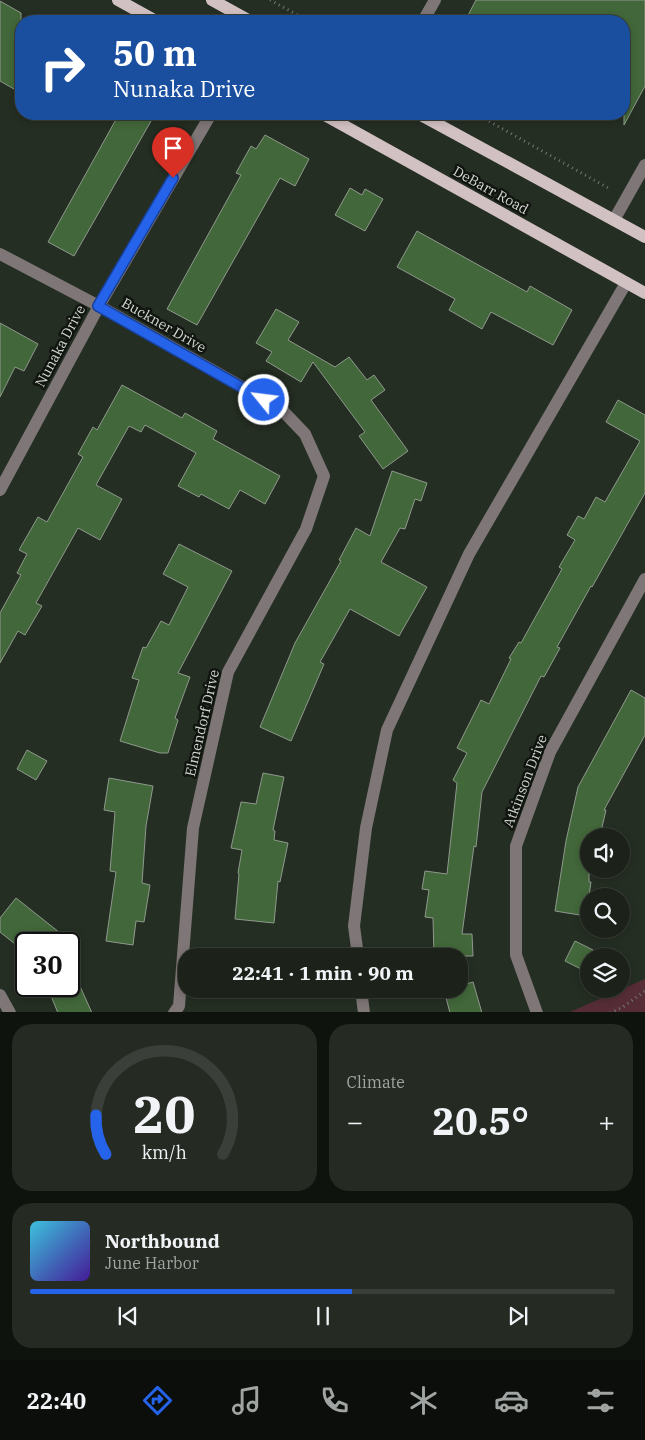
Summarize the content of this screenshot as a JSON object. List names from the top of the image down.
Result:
{
  "streets": {
    "main road": ["DeBarr Road"],
    "street": [
      "Buckner Drive",
      "Nunaka Drive",
      "Elmendorf Drive",
      "Atkinson Drive"
    ]
  },
  "crossings": [
    ["Buckner Drive", "Nunaka Drive"],
    ["Buckner Drive", "Elmendorf Drive"]
  ],
  "page": {
    "turn": ["50 m", "Nunaka Drive"],
    "limit": "30",
    "trip": "22:41 · 1 min · 90 m",
    "tile": "Climate",
    "heat": ["−", "20.5°", "+"],
    "song": ["Northbound", "June Harbor"],
    "tabs": "22:40",
    "gauge": ["20", "km/h"]
  }
}
